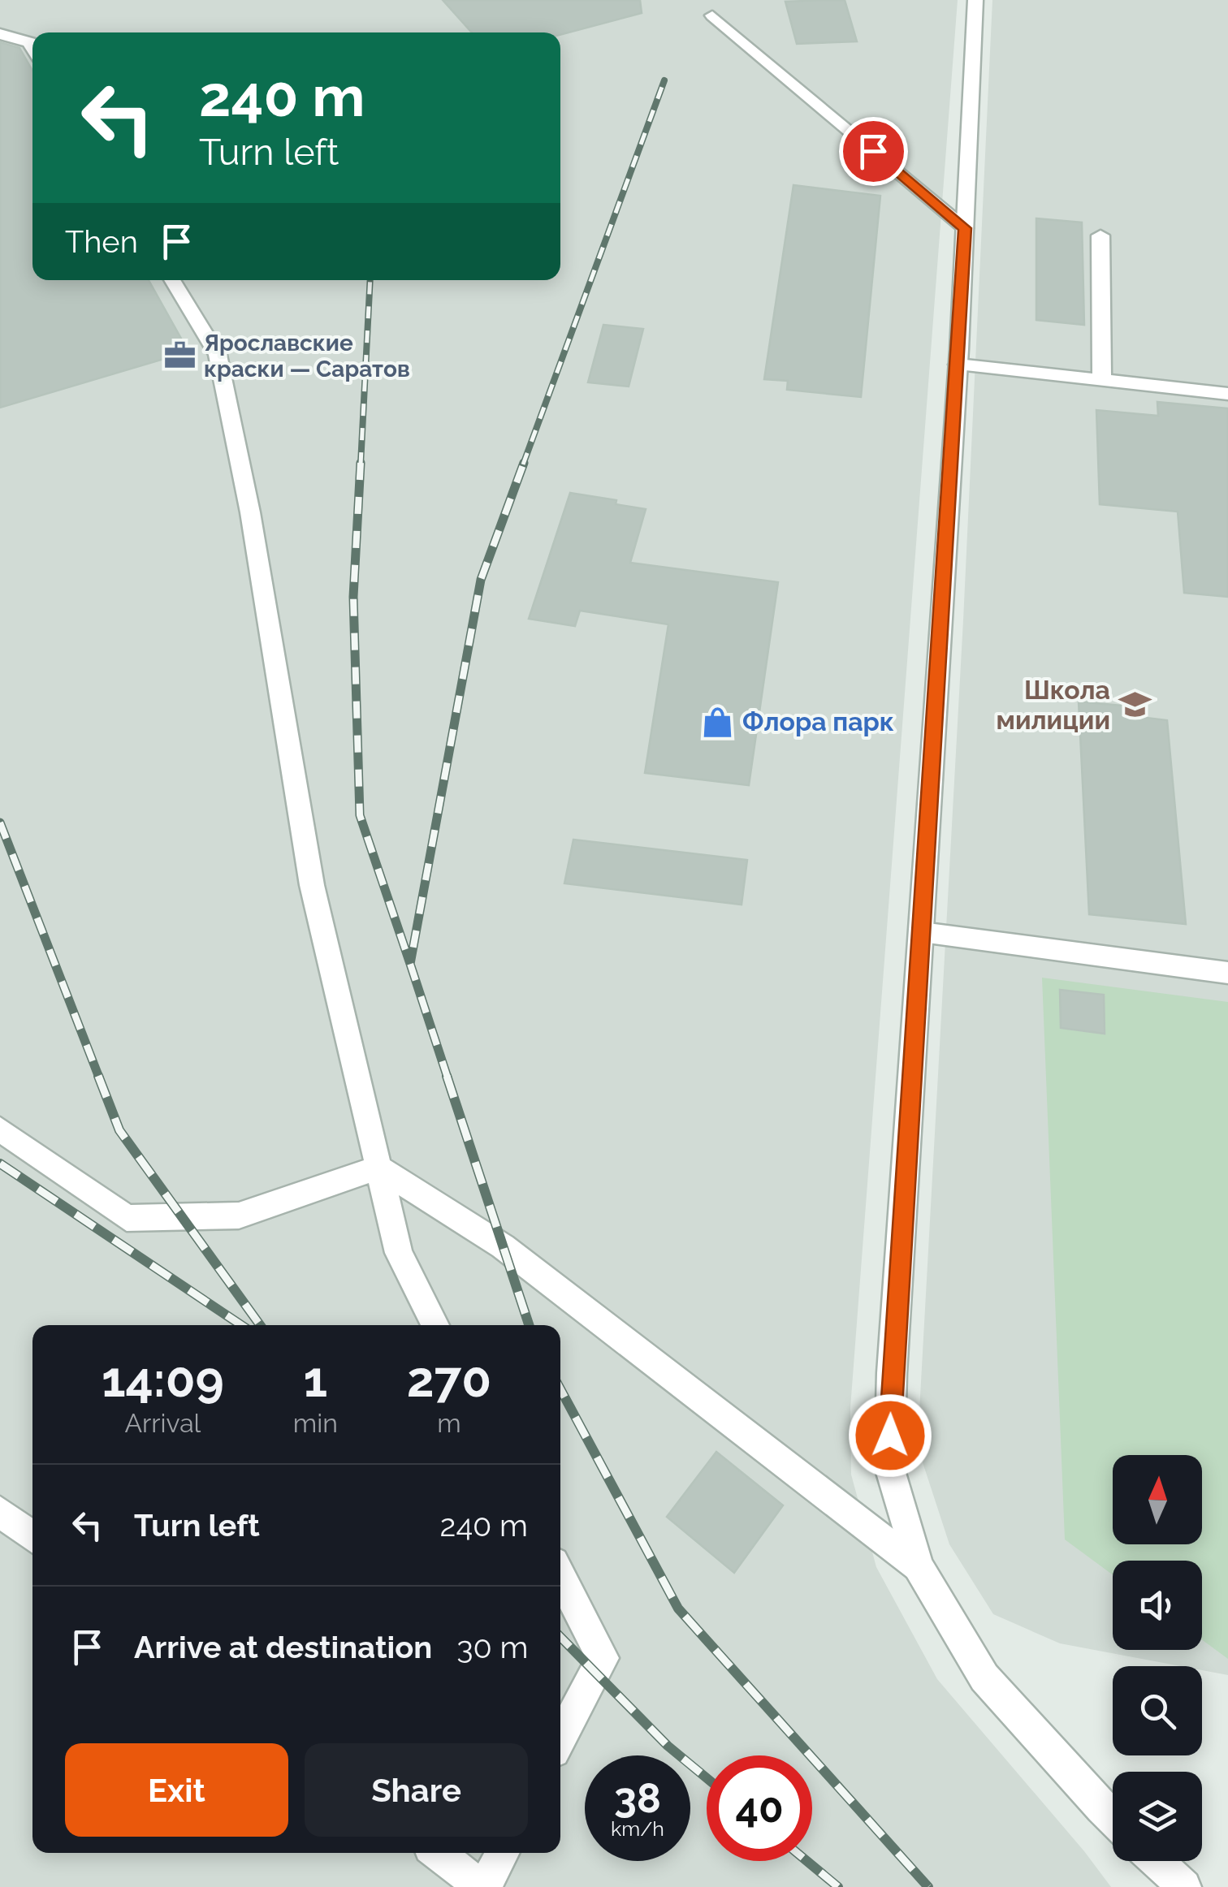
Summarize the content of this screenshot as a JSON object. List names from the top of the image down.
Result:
{
  "places": {
    "office": ["Ярославские краски — Саратов"],
    "school or university": ["Школа милиции"],
    "shop": ["Флора парк"]
  },
  "north": "top",
  "page": {
    "turn": ["240 m", "Turn left"],
    "then": "Then",
    "eta": [
      "14:09",
      "Arrival",
      "1",
      "min",
      "270",
      "m"
    ],
    "list": [
      {
        "name": "Turn left",
        "value": "240 m"
      },
      {
        "name": "Arrive at destination",
        "value": "30 m"
      }
    ],
    "buttons": ["Exit", "Share"],
    "speed": "38 km/h",
    "limit": "40"
  }
}
